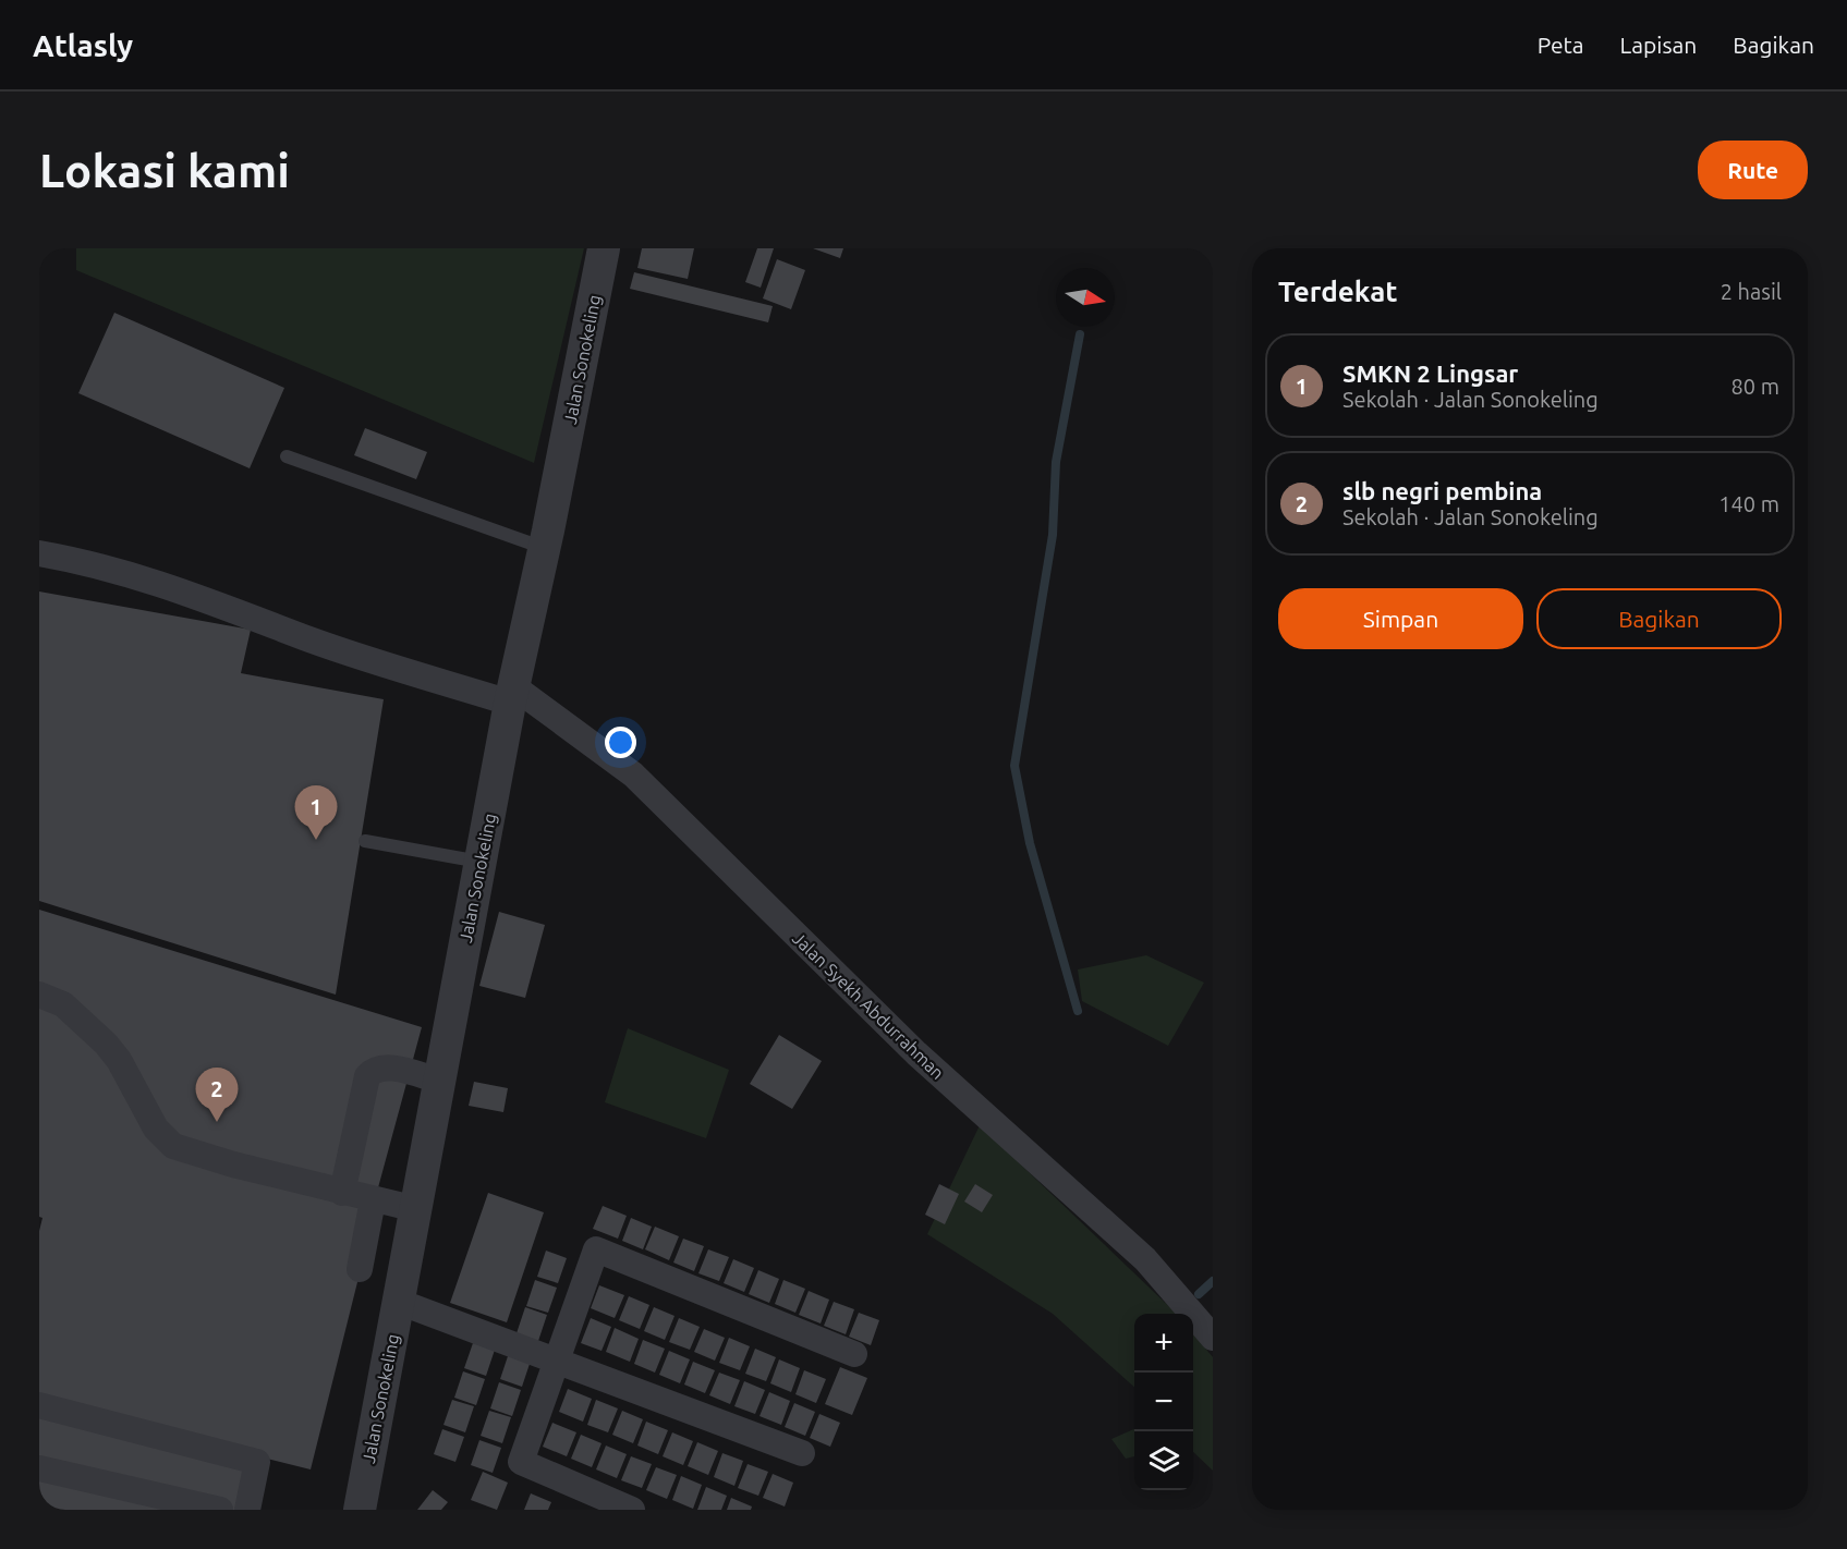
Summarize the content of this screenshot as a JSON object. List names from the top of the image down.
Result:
{
  "streets": {
    "street": ["Jalan Sonokeling", "Jalan Syekh Abdurrahman"]
  },
  "crossings": [
    ["Jalan Sonokeling", "Jalan Syekh Abdurrahman"]
  ],
  "north": "right",
  "page": {
    "header": "Atlasly",
    "nav": ["Peta", "Lapisan", "Bagikan"],
    "buttons": [
      "Rute",
      ["Simpan", "Bagikan"]
    ],
    "title": "Lokasi kami",
    "heading": ["Terdekat", "2 hasil"],
    "list": [
      {
        "mark": "1",
        "name": "SMKN 2 Lingsar",
        "note": "Sekolah · Jalan Sonokeling",
        "value": "80 m"
      },
      {
        "mark": "2",
        "name": "slb negri pembina",
        "note": "Sekolah · Jalan Sonokeling",
        "value": "140 m"
      }
    ],
    "pins": ["1", "2"],
    "map_buttons": ["+", "−"]
  }
}
